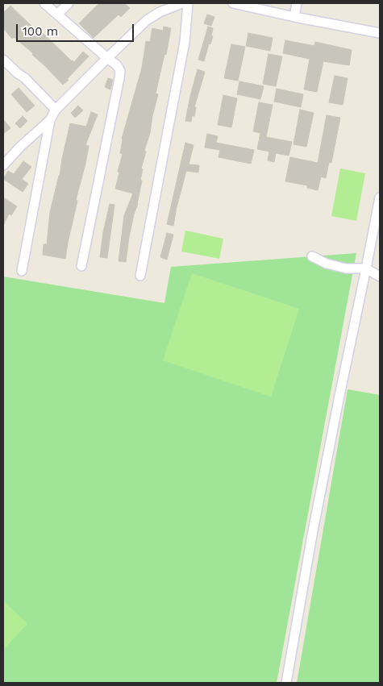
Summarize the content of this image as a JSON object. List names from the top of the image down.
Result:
{
  "scale_bar": "100 m"
}
